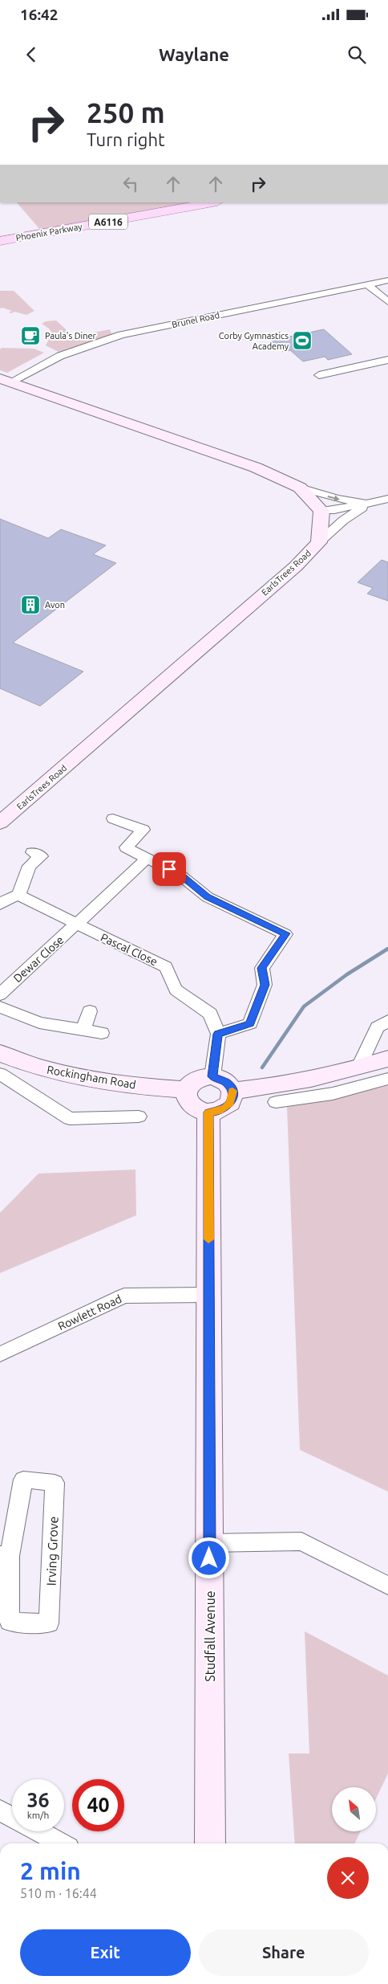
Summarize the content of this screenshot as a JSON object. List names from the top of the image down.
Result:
{
  "streets": {
    "main road": ["A6116", "Phoenix Parkway"],
    "street": [
      "Brunel Road",
      "EarlsTrees Road",
      "Pascal Close",
      "Dewar Close",
      "Rockingham Road",
      "Rowlett Road",
      "Irving Grove",
      "Studfall Avenue"
    ]
  },
  "crossings": [
    ["Pascal Close", "Dewar Close"],
    ["Pascal Close", "Rockingham Road"],
    ["Pascal Close", "Studfall Avenue"],
    ["Rockingham Road", "Studfall Avenue"],
    ["Rowlett Road", "Studfall Avenue"]
  ],
  "places": {
    "cafe": ["Paula's Diner"],
    "sports": ["Corby Gymnastics Academy"],
    "building": ["Avon"]
  },
  "north": "top left",
  "page": {
    "status": "16:42",
    "header": "Waylane",
    "turn": ["250 m", "Turn right"],
    "speed": "36 km/h",
    "limit": "40",
    "heading": ["2 min", "510 m · 16:44"],
    "buttons": ["Exit", "Share"]
  }
}
